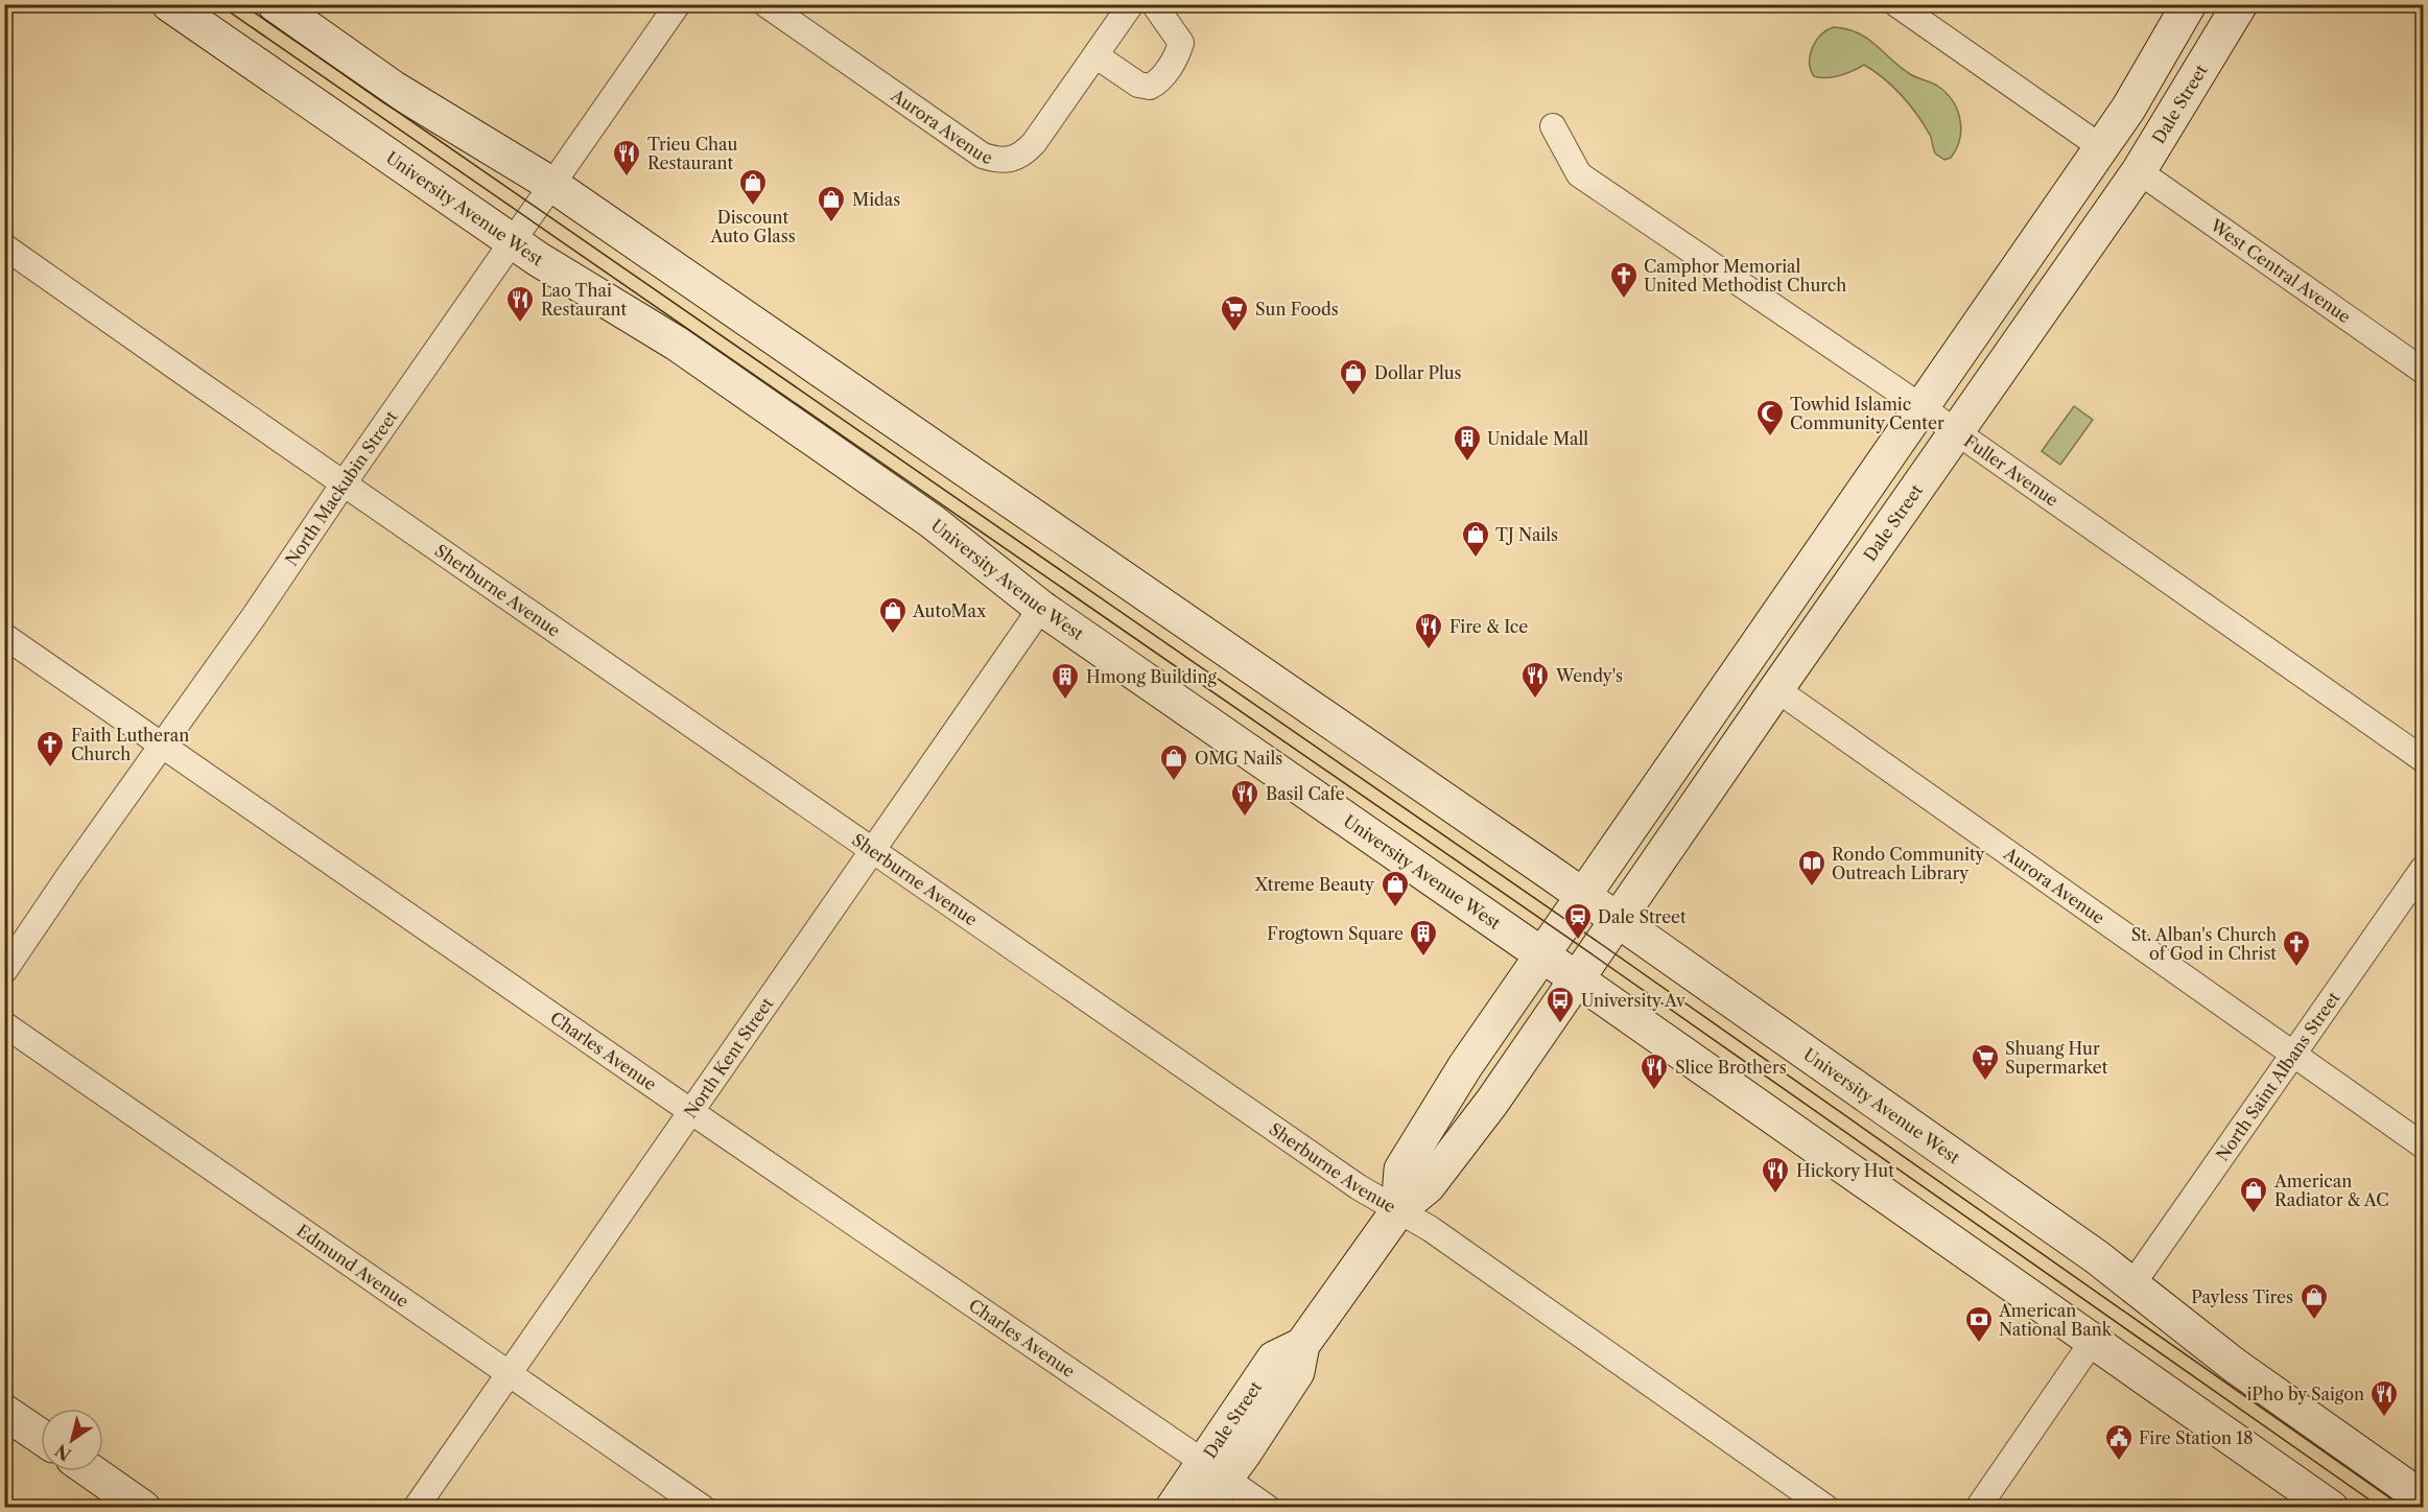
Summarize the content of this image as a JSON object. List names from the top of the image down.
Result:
{
  "streets": {
    "main road": ["Dale Street", "University Avenue West"],
    "street": [
      "Aurora Avenue",
      "West Central Avenue",
      "Fuller Avenue",
      "North Mackubin Street",
      "Sherburne Avenue",
      "Charles Avenue",
      "North Kent Street",
      "North Saint Albans Street",
      "Edmund Avenue"
    ]
  },
  "crossings": [
    ["Dale Street", "Aurora Avenue"],
    ["Dale Street", "University Avenue West"],
    ["Dale Street", "West Central Avenue"],
    ["Dale Street", "Fuller Avenue"],
    ["Dale Street", "Sherburne Avenue"],
    ["Dale Street", "Charles Avenue"],
    ["Aurora Avenue", "North Saint Albans Street"],
    ["University Avenue West", "North Mackubin Street"],
    ["University Avenue West", "North Kent Street"],
    ["University Avenue West", "North Saint Albans Street"],
    ["North Mackubin Street", "Sherburne Avenue"],
    ["North Mackubin Street", "Charles Avenue"],
    ["Sherburne Avenue", "North Kent Street"],
    ["Charles Avenue", "North Kent Street"],
    ["North Kent Street", "Edmund Avenue"]
  ],
  "places": {
    "restaurant": [
      "Trieu Chau Restaurant",
      "Lao Thai Restaurant",
      "Fire & Ice",
      "Wendy's",
      "Basil Cafe",
      "Slice Brothers",
      "Hickory Hut",
      "iPho by Saigon"
    ],
    "shop": [
      "Discount Auto Glass",
      "Midas",
      "Dollar Plus",
      "TJ Nails",
      "AutoMax",
      "OMG Nails",
      "Xtreme Beauty",
      "American Radiator & AC",
      "Payless Tires"
    ],
    "church": ["Camphor Memorial United Methodist Church", "Faith Lutheran Church", "St. Alban's Church of God in Christ"],
    "supermarket": ["Sun Foods", "Shuang Hur Supermarket"],
    "mosque": ["Towhid Islamic Community Center"],
    "building": ["Unidale Mall", "Hmong Building", "Frogtown Square"],
    "library": ["Rondo Community Outreach Library"],
    "station": ["Dale Street"],
    "bus stop": ["University Av"],
    "bank": ["American National Bank"],
    "public building": ["Fire Station 18"]
  },
  "north": "bottom left"
}
